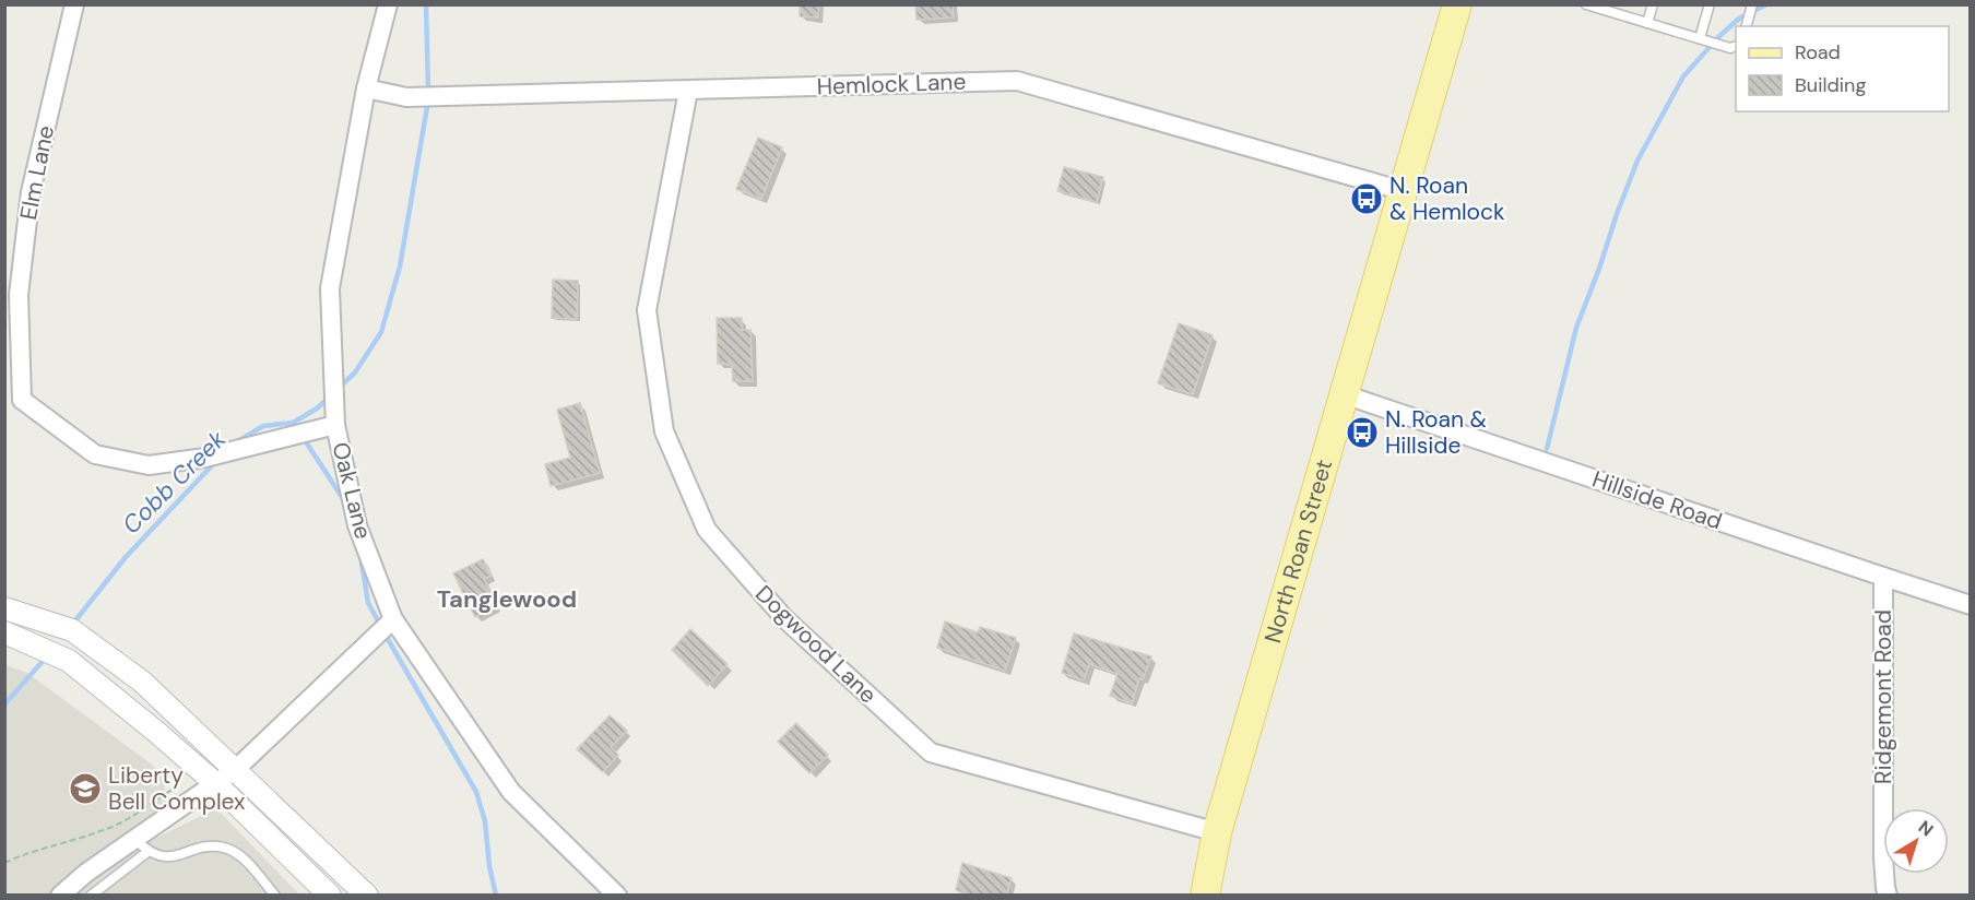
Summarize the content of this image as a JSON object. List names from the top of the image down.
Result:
{
  "streets": {
    "main road": ["North Roan Street"],
    "street": [
      "Hemlock Lane",
      "Elm Lane",
      "Oak Lane",
      "Hillside Road",
      "Dogwood Lane",
      "Ridgemont Road"
    ]
  },
  "crossings": [
    ["Hemlock Lane", "Oak Lane"],
    ["Hemlock Lane", "North Roan Street"],
    ["Hemlock Lane", "Dogwood Lane"],
    ["Elm Lane", "Oak Lane"],
    ["Hillside Road", "North Roan Street"],
    ["Hillside Road", "Ridgemont Road"],
    ["North Roan Street", "Dogwood Lane"]
  ],
  "districts": ["Tanglewood"],
  "water": ["Cobb Creek"],
  "places": {
    "bus stop": ["N. Roan & Hemlock", "N. Roan & Hillside"],
    "school or university": ["Liberty Bell Complex"]
  },
  "legend": ["Road", "Building"],
  "north": "top right"
}
